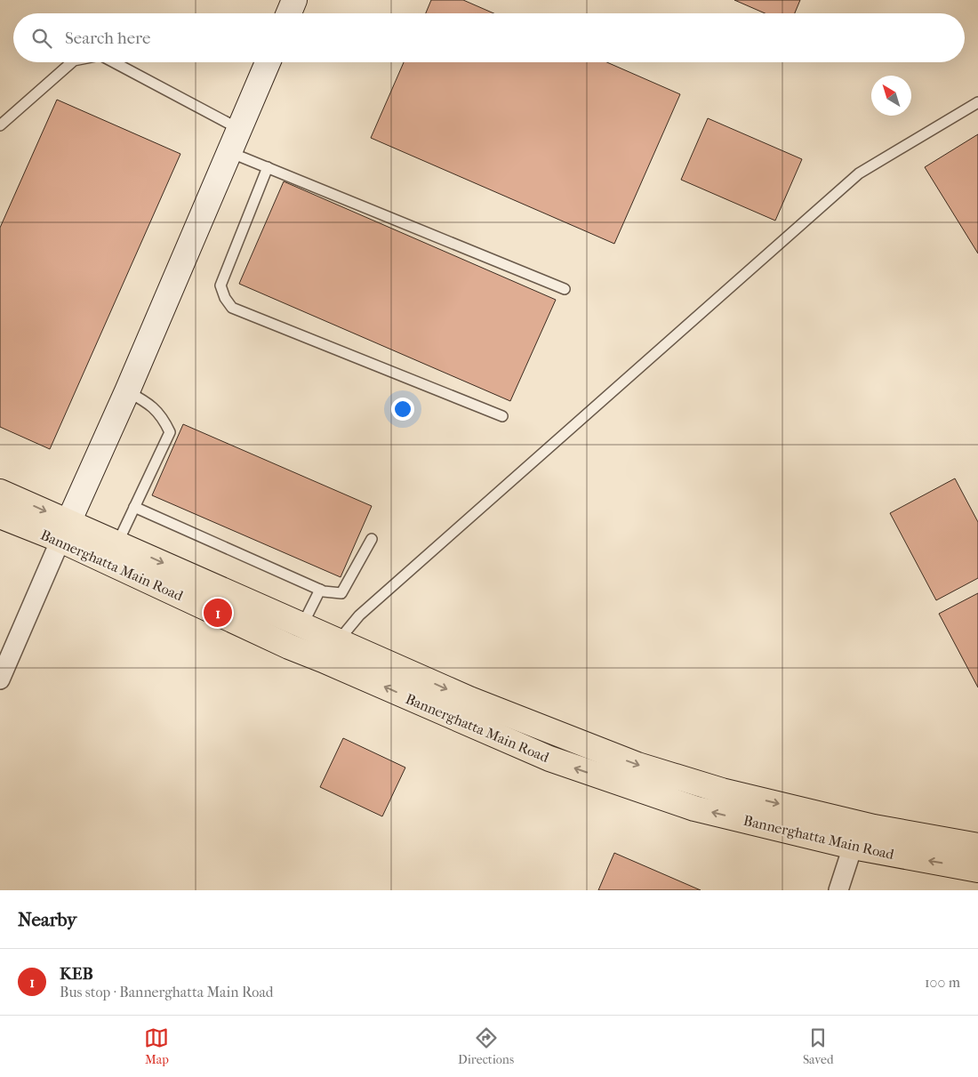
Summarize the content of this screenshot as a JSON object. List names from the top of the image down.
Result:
{
  "streets": {
    "main road": ["Bannerghatta Main Road"]
  },
  "north": "top left",
  "page": {
    "search": "Search here",
    "pins": "1",
    "heading": "Nearby",
    "list": [
      {
        "mark": "1",
        "name": "KEB",
        "note": "Bus stop · Bannerghatta Main Road",
        "value": "100 m"
      }
    ],
    "nav": ["Map", "Directions", "Saved"]
  }
}
